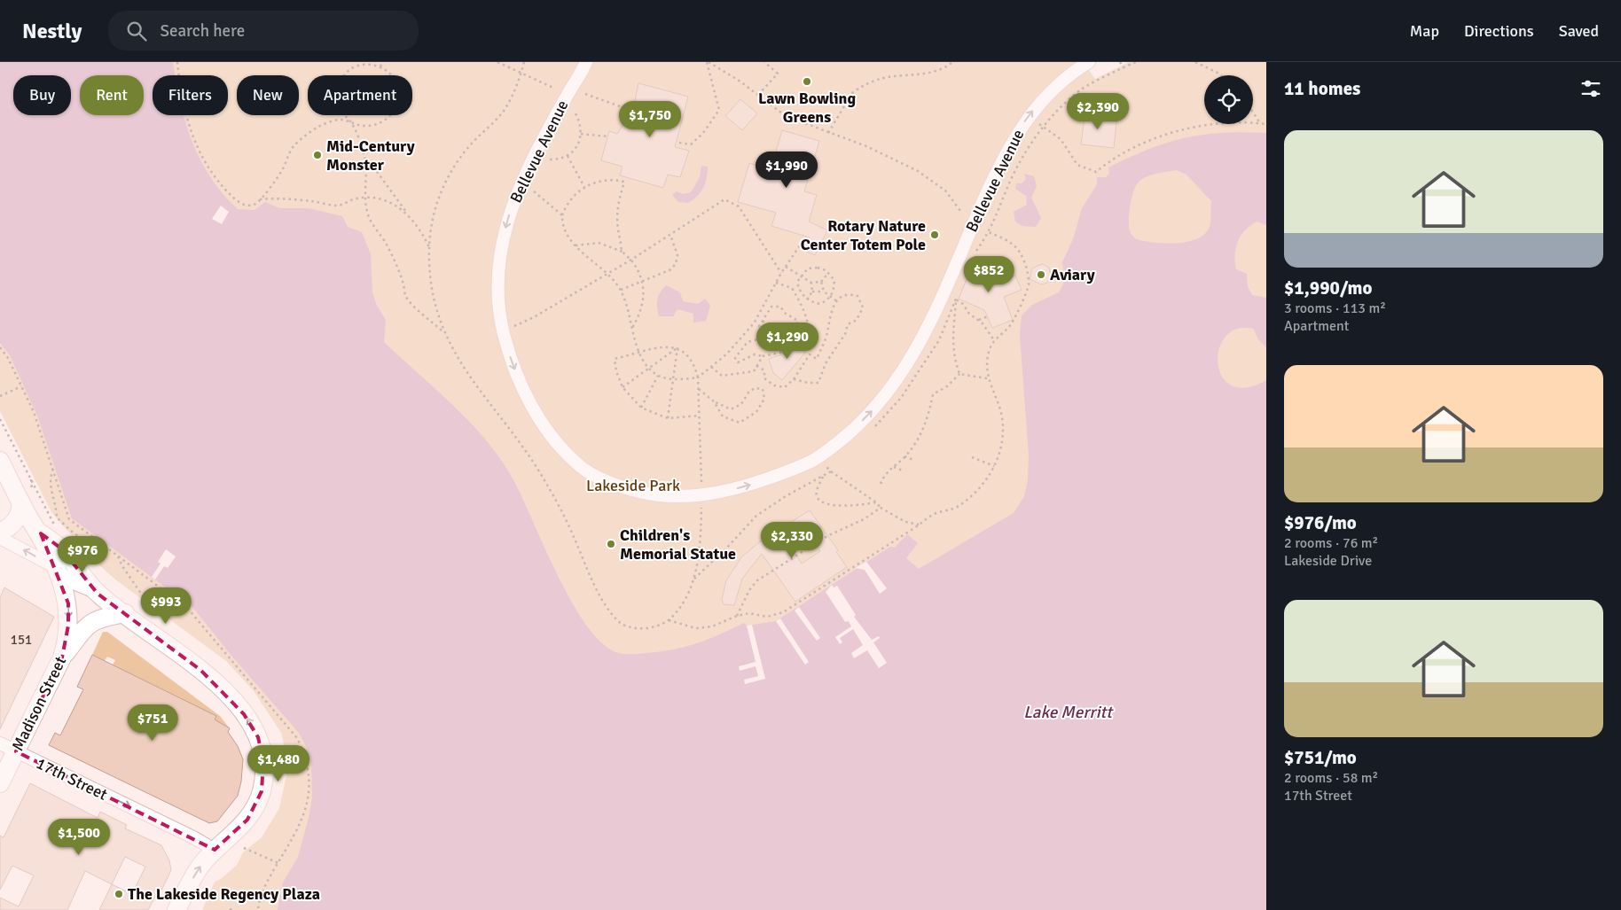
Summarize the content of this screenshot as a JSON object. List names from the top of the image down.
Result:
{
  "streets": {
    "street": ["Bellevue Avenue", "Madison Street", "17th Street"]
  },
  "crossings": [
    ["Madison Street", "17th Street"]
  ],
  "one_way": ["17th Street"],
  "water": ["Lake Merritt"],
  "parks": ["Lakeside Park"],
  "places": [
    "Lawn Bowling Greens",
    "Mid-Century Monster",
    "Rotary Nature Center Totem Pole",
    "Aviary",
    "Children's Memorial Statue",
    "The Lakeside Regency Plaza"
  ],
  "house_numbers": ["151"],
  "page": {
    "header": "Nestly",
    "search": "Search here",
    "nav": ["Map", "Directions", "Saved"],
    "heading": "11 homes",
    "chip": [
      "Buy",
      "Rent",
      "Filters",
      "New",
      "Apartment"
    ],
    "price": [
      "$2,390",
      "$1,750",
      "$1,990",
      "$852",
      "$1,290",
      "$2,330",
      "$976",
      "$993",
      "$751",
      "$1,480",
      "$1,500"
    ],
    "list": [
      {
        "name": "$1,990/mo",
        "note": "3 rooms · 113 m² · Apartment"
      },
      {
        "name": "$976/mo",
        "note": "2 rooms · 76 m² · Lakeside Drive"
      },
      {
        "name": "$751/mo",
        "note": "2 rooms · 58 m² · 17th Street"
      }
    ]
  }
}
